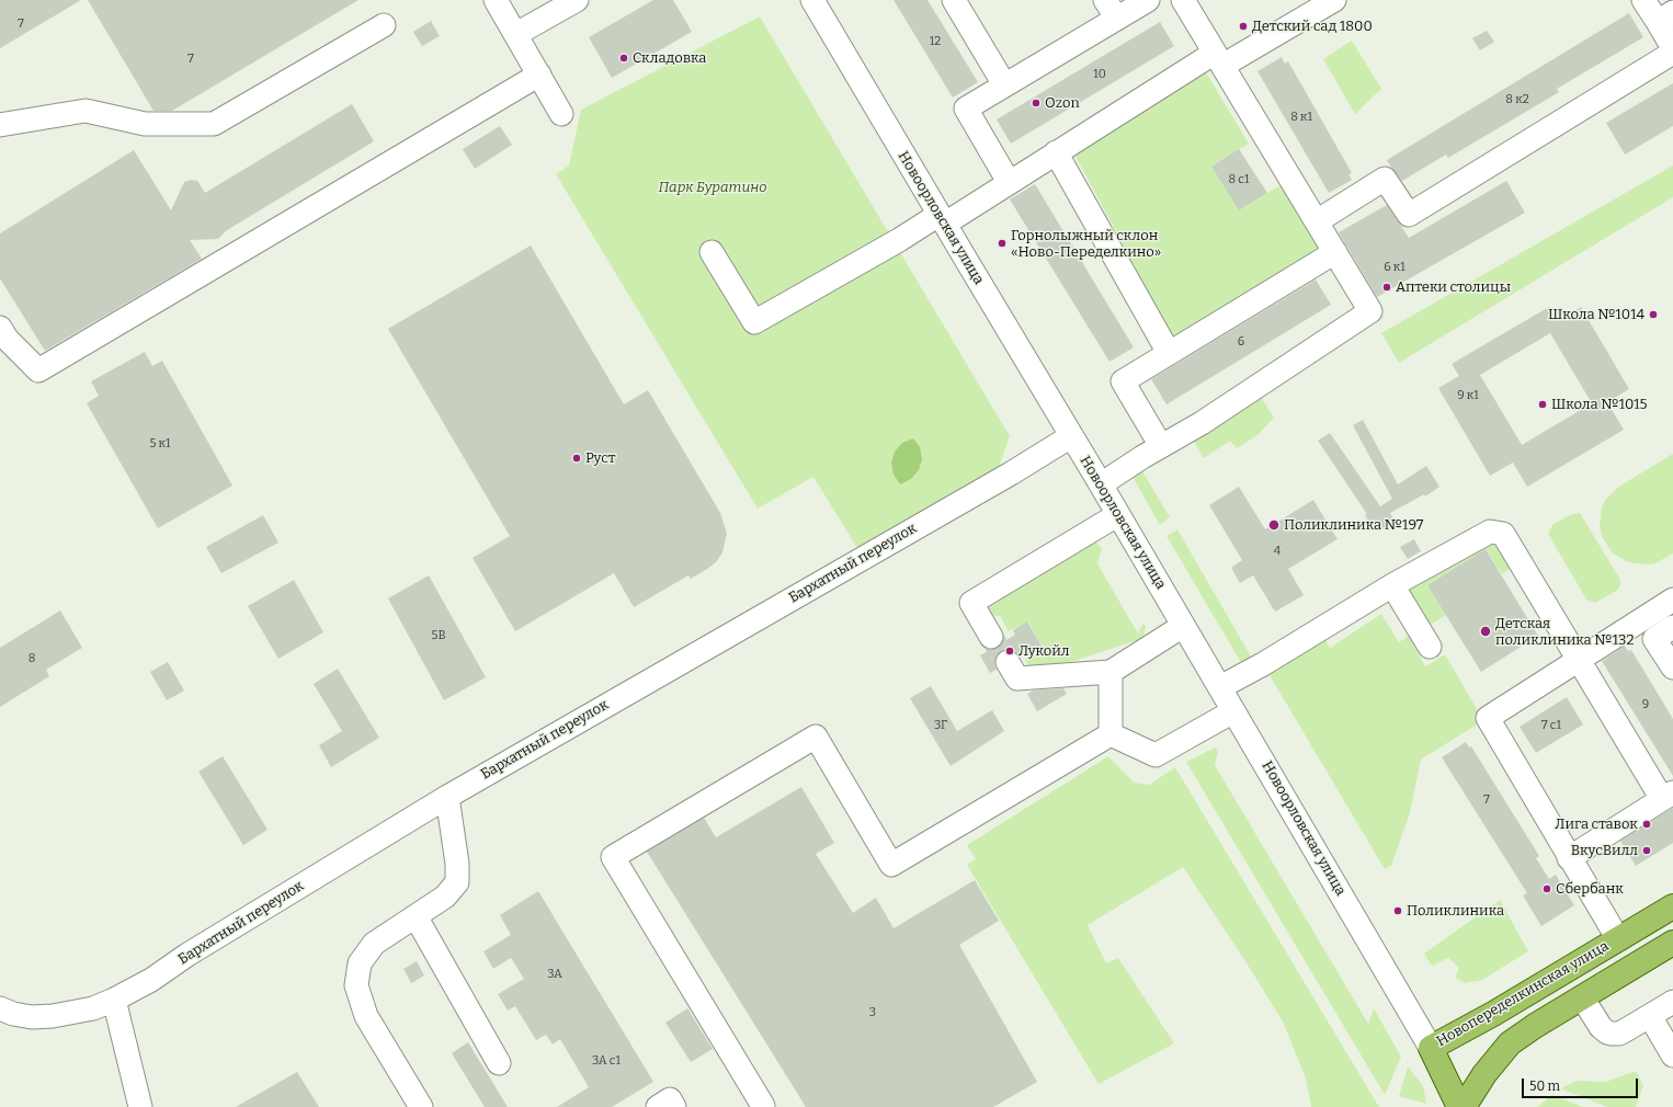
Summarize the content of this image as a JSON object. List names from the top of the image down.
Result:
{
  "streets": {
    "main road": ["Новопеределкинская улица"],
    "street": ["Новоорловская улица", "Бархатный переулок"]
  },
  "crossings": [
    ["Новоорловская улица", "Бархатный переулок"],
    ["Новоорловская улица", "Новопеределкинская улица"]
  ],
  "parks": ["Парк Буратино"],
  "places": [
    "Детский сад 1800",
    "Складовка",
    "Ozon",
    "Горнолыжный склон «Ново-Переделкино»",
    "Аптеки столицы",
    "Школа №1014",
    "Школа №1015",
    "Руст",
    "Поликлиника №197",
    "Детская поликлиника №132",
    "Лукойл",
    "Лига ставок",
    "ВкусВилл",
    "Сбербанк",
    "Поликлиника"
  ],
  "house_numbers": [
    "7",
    "12",
    "7",
    "10",
    "8 к2",
    "8 к1",
    "8 с1",
    "6 к1",
    "6",
    "9 к1",
    "5 к1",
    "4",
    "5В",
    "8",
    "9",
    "3Г",
    "7 с1",
    "7",
    "3А",
    "3",
    "3А с1"
  ],
  "scale_bar": "50 m"
}
